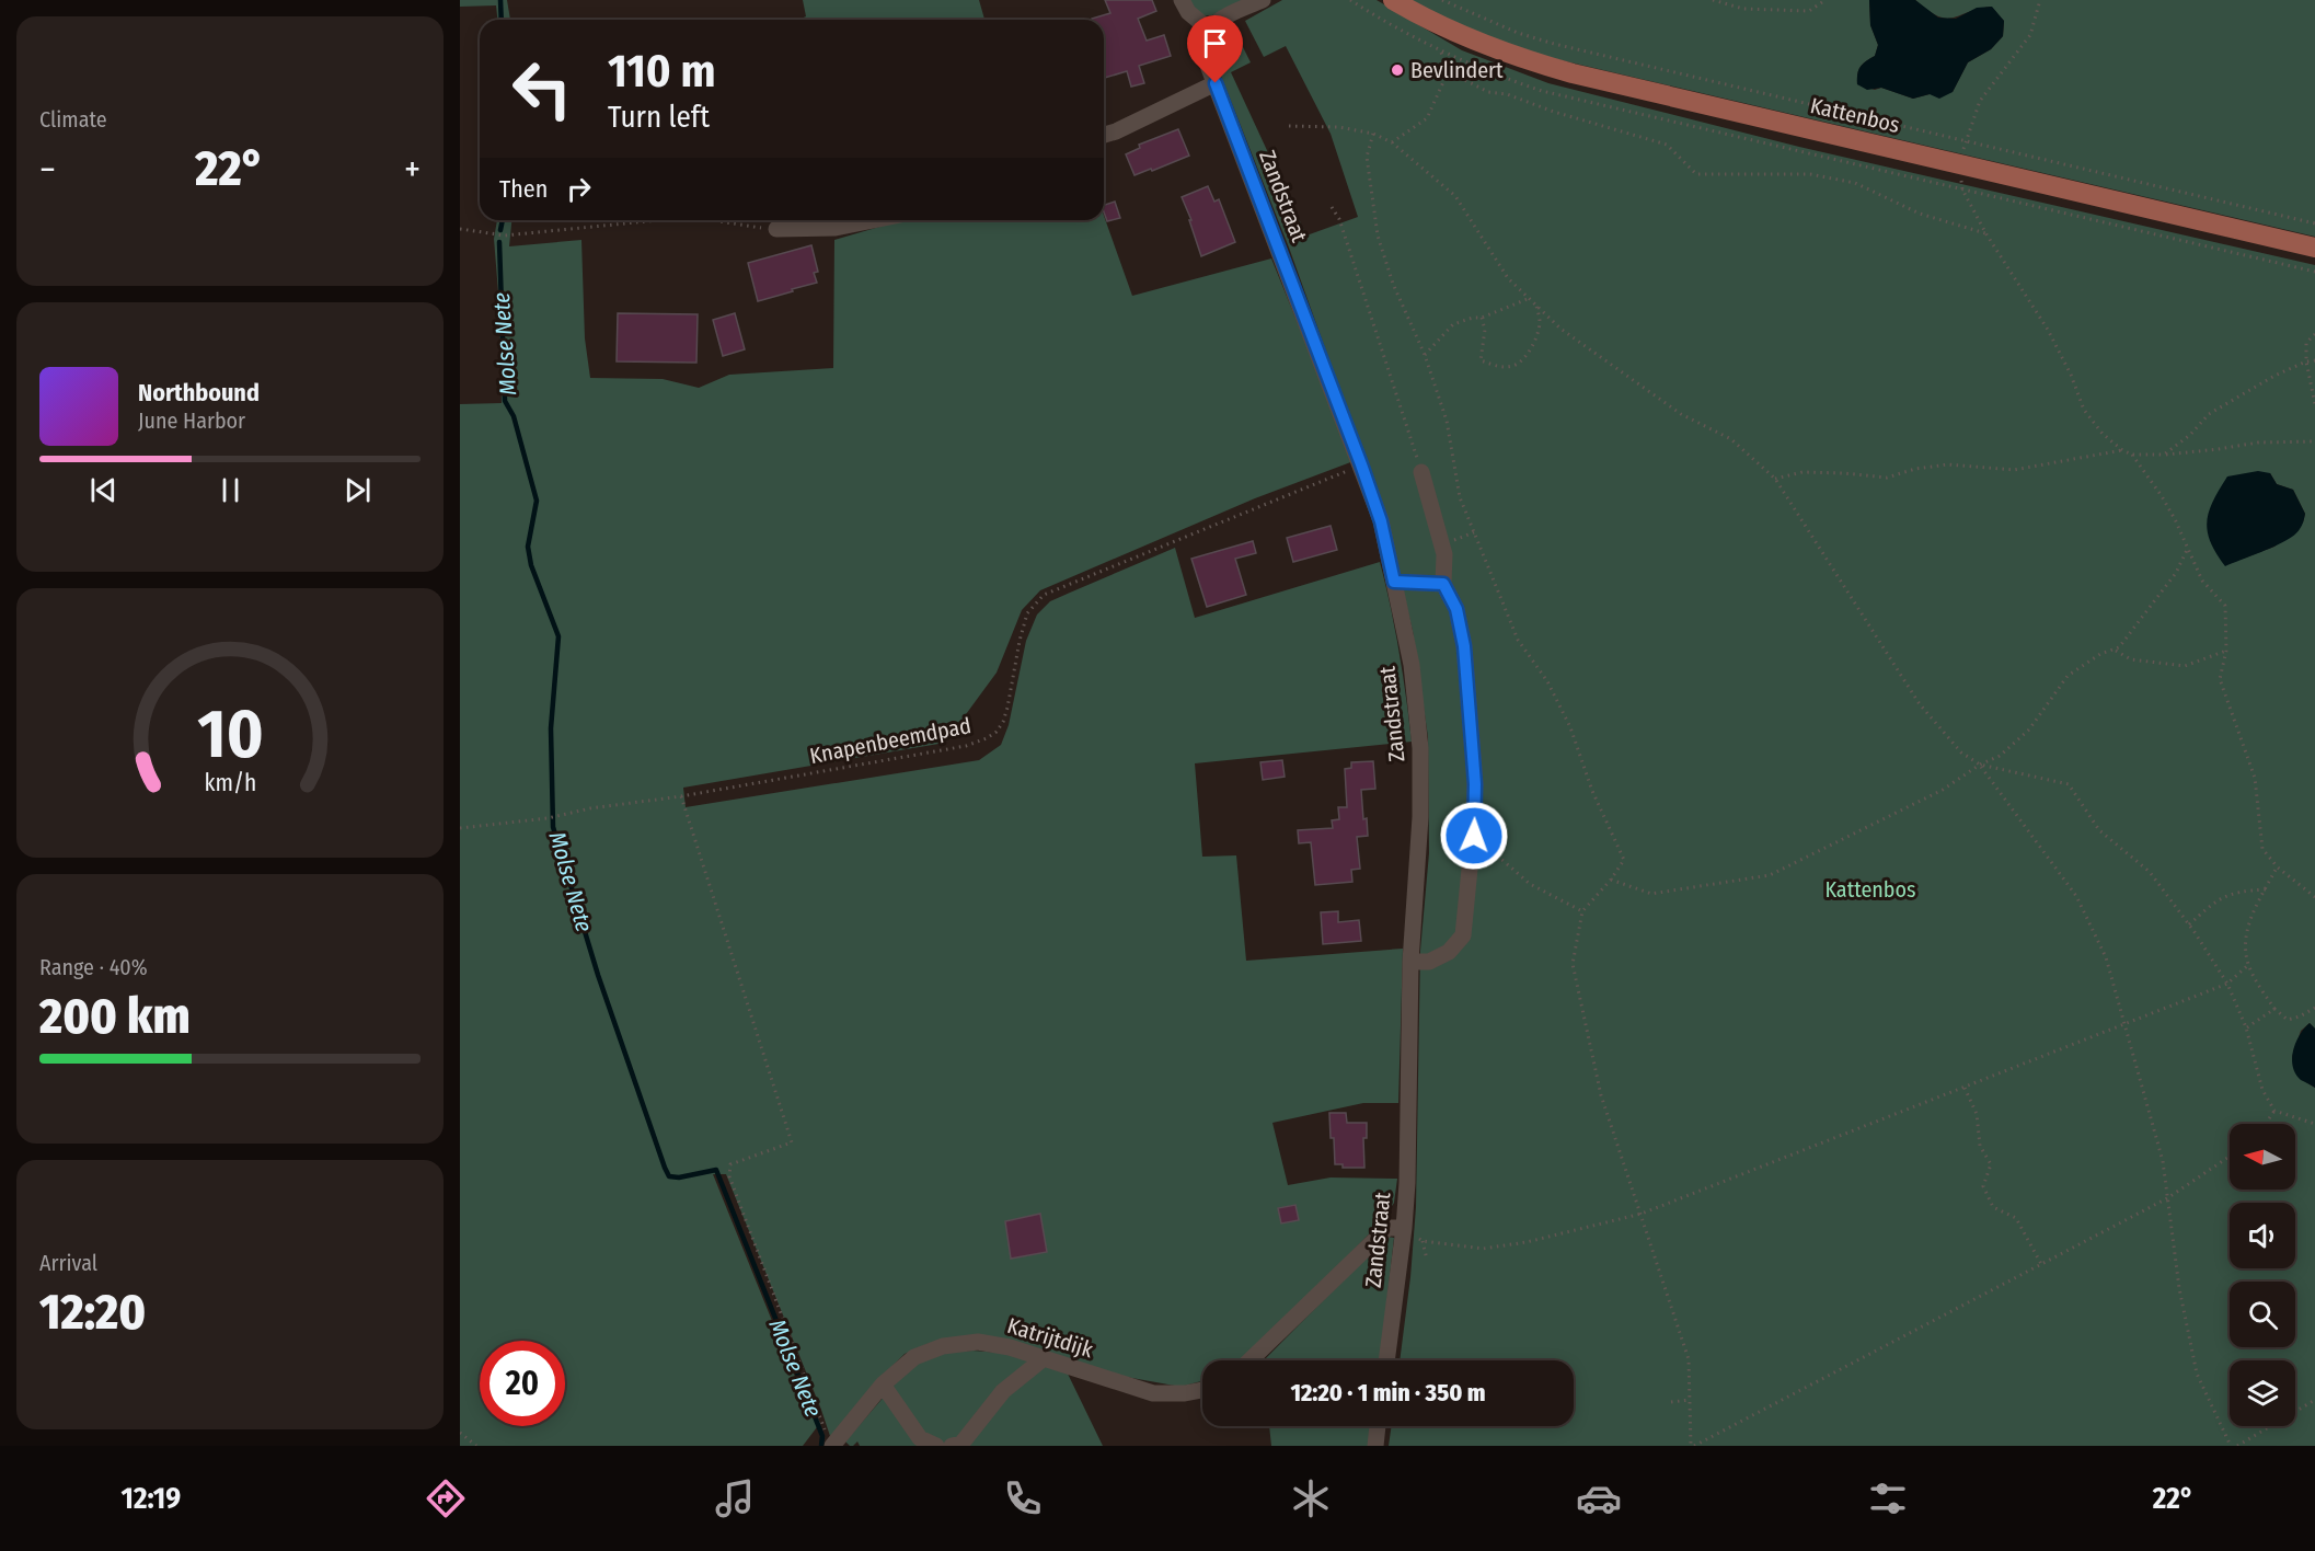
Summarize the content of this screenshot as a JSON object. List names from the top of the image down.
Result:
{
  "streets": {
    "main road": ["Kattenbos"],
    "street": ["Zandstraat", "Katrijtdijk"],
    "path": ["Knapenbeemdpad"]
  },
  "crossings": [
    ["Zandstraat", "Knapenbeemdpad"]
  ],
  "water": ["Molse Nete"],
  "parks": ["Kattenbos"],
  "places": ["Bevlindert"],
  "north": "left",
  "page": {
    "tile": [
      "Climate",
      ["Range · 40%", "200 km"],
      ["Arrival", "12:20"]
    ],
    "turn": ["110 m", "Turn left"],
    "heat": ["−", "22°", "+"],
    "then": "Then",
    "song": ["Northbound", "June Harbor"],
    "limit": "20",
    "trip": "12:20 · 1 min · 350 m",
    "tabs": ["12:19", "22°"],
    "gauge": ["10", "km/h"]
  }
}
